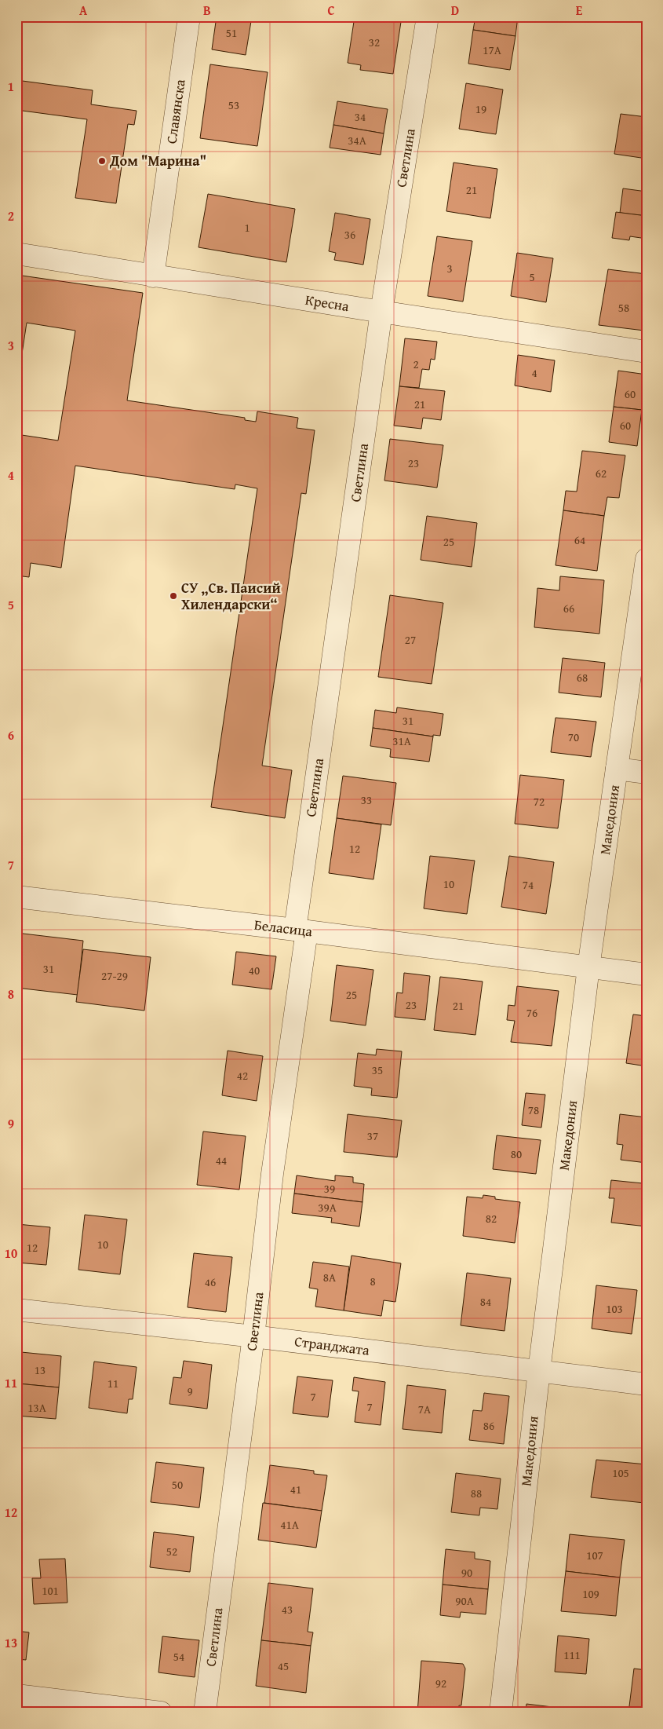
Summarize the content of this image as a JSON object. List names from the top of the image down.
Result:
{
  "streets": {
    "street": [
      "Славянска",
      "Светлина",
      "Кресна",
      "Македония",
      "Беласица",
      "Странджата"
    ]
  },
  "crossings": [
    ["Славянска", "Кресна"],
    ["Светлина", "Кресна"],
    ["Светлина", "Беласица"],
    ["Светлина", "Странджата"],
    ["Македония", "Беласица"],
    ["Македония", "Странджата"]
  ],
  "places": ["Дом \"Марина\"", "СУ „Св. Паисий Хилендарски“"],
  "house_numbers": [
    "51",
    "32",
    "17А",
    "53",
    "19",
    "34",
    "34А",
    "21",
    "1",
    "36",
    "3",
    "5",
    "58",
    "2",
    "4",
    "60",
    "21",
    "60",
    "23",
    "62",
    "64",
    "25",
    "66",
    "27",
    "68",
    "31",
    "70",
    "31А",
    "33",
    "72",
    "12",
    "10",
    "74",
    "31",
    "40",
    "27-29",
    "25",
    "23",
    "21",
    "76",
    "35",
    "42",
    "78",
    "37",
    "80",
    "44",
    "39",
    "39А",
    "82",
    "10",
    "12",
    "8А",
    "8",
    "46",
    "84",
    "103",
    "13",
    "11",
    "9",
    "7",
    "7",
    "13А",
    "7А",
    "86",
    "105",
    "50",
    "41",
    "88",
    "41А",
    "52",
    "107",
    "90",
    "101",
    "109",
    "90А",
    "43",
    "111",
    "54",
    "45",
    "92"
  ],
  "grid": {
    "columns": [
      "A",
      "B",
      "C",
      "D",
      "E"
    ],
    "rows": [
      "1",
      "2",
      "3",
      "4",
      "5",
      "6",
      "7",
      "8",
      "9",
      "10",
      "11",
      "12",
      "13"
    ]
  }
}
